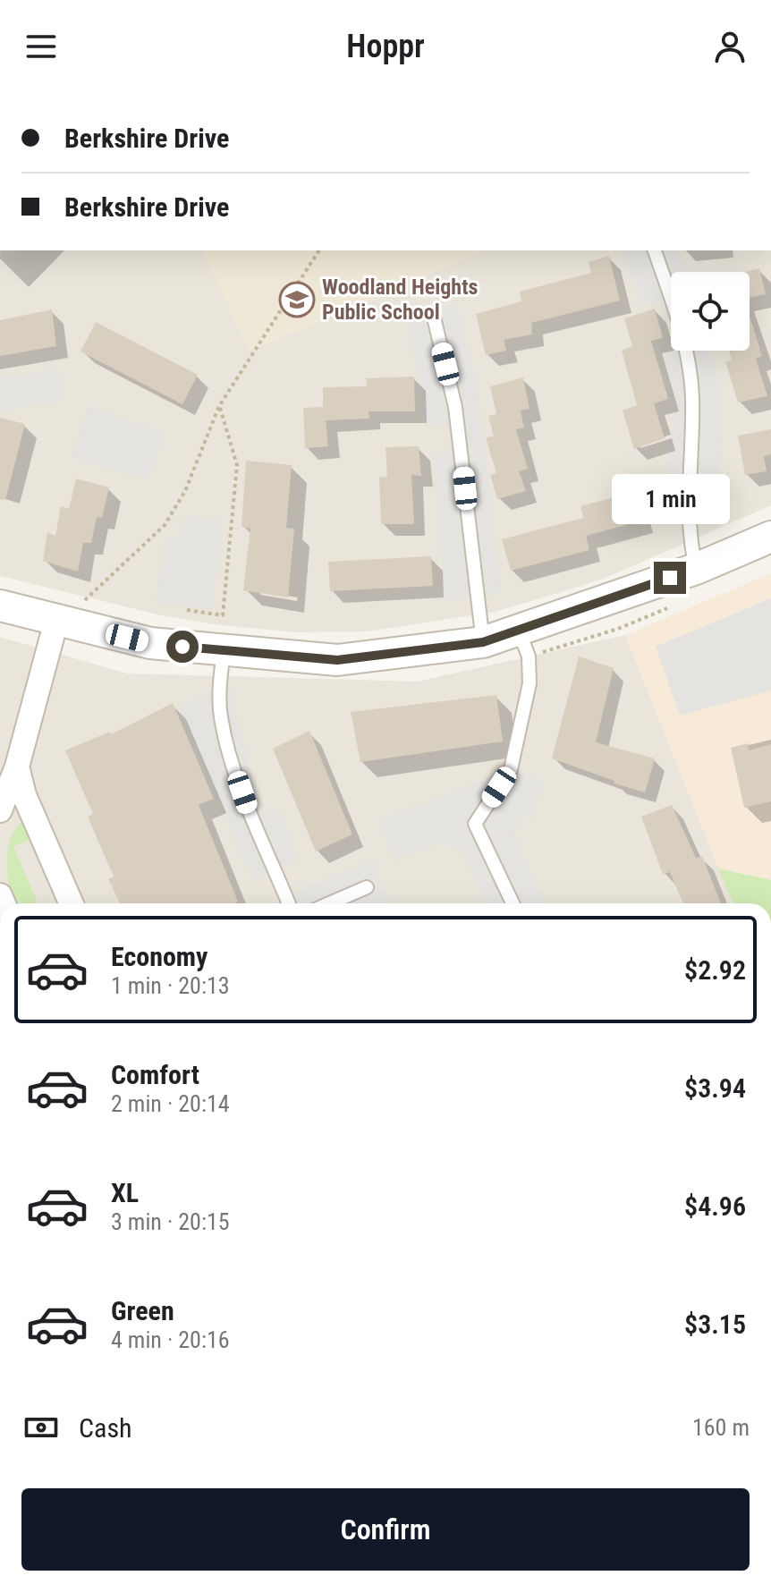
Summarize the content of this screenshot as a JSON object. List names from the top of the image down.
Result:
{
  "places": {
    "school or university": ["Woodland Heights Public School"]
  },
  "page": {
    "header": "Hoppr",
    "banner": ["Berkshire Drive", "Berkshire Drive"],
    "bubble": "1 min",
    "list": [
      {
        "name": "Economy",
        "note": "1 min · 20:13",
        "value": "$2.92"
      },
      {
        "name": "Comfort",
        "note": "2 min · 20:14",
        "value": "$3.94"
      },
      {
        "name": "XL",
        "note": "3 min · 20:15",
        "value": "$4.96"
      },
      {
        "name": "Green",
        "note": "4 min · 20:16",
        "value": "$3.15"
      }
    ],
    "pay": ["Cash", "160 m"],
    "buttons": "Confirm"
  }
}
